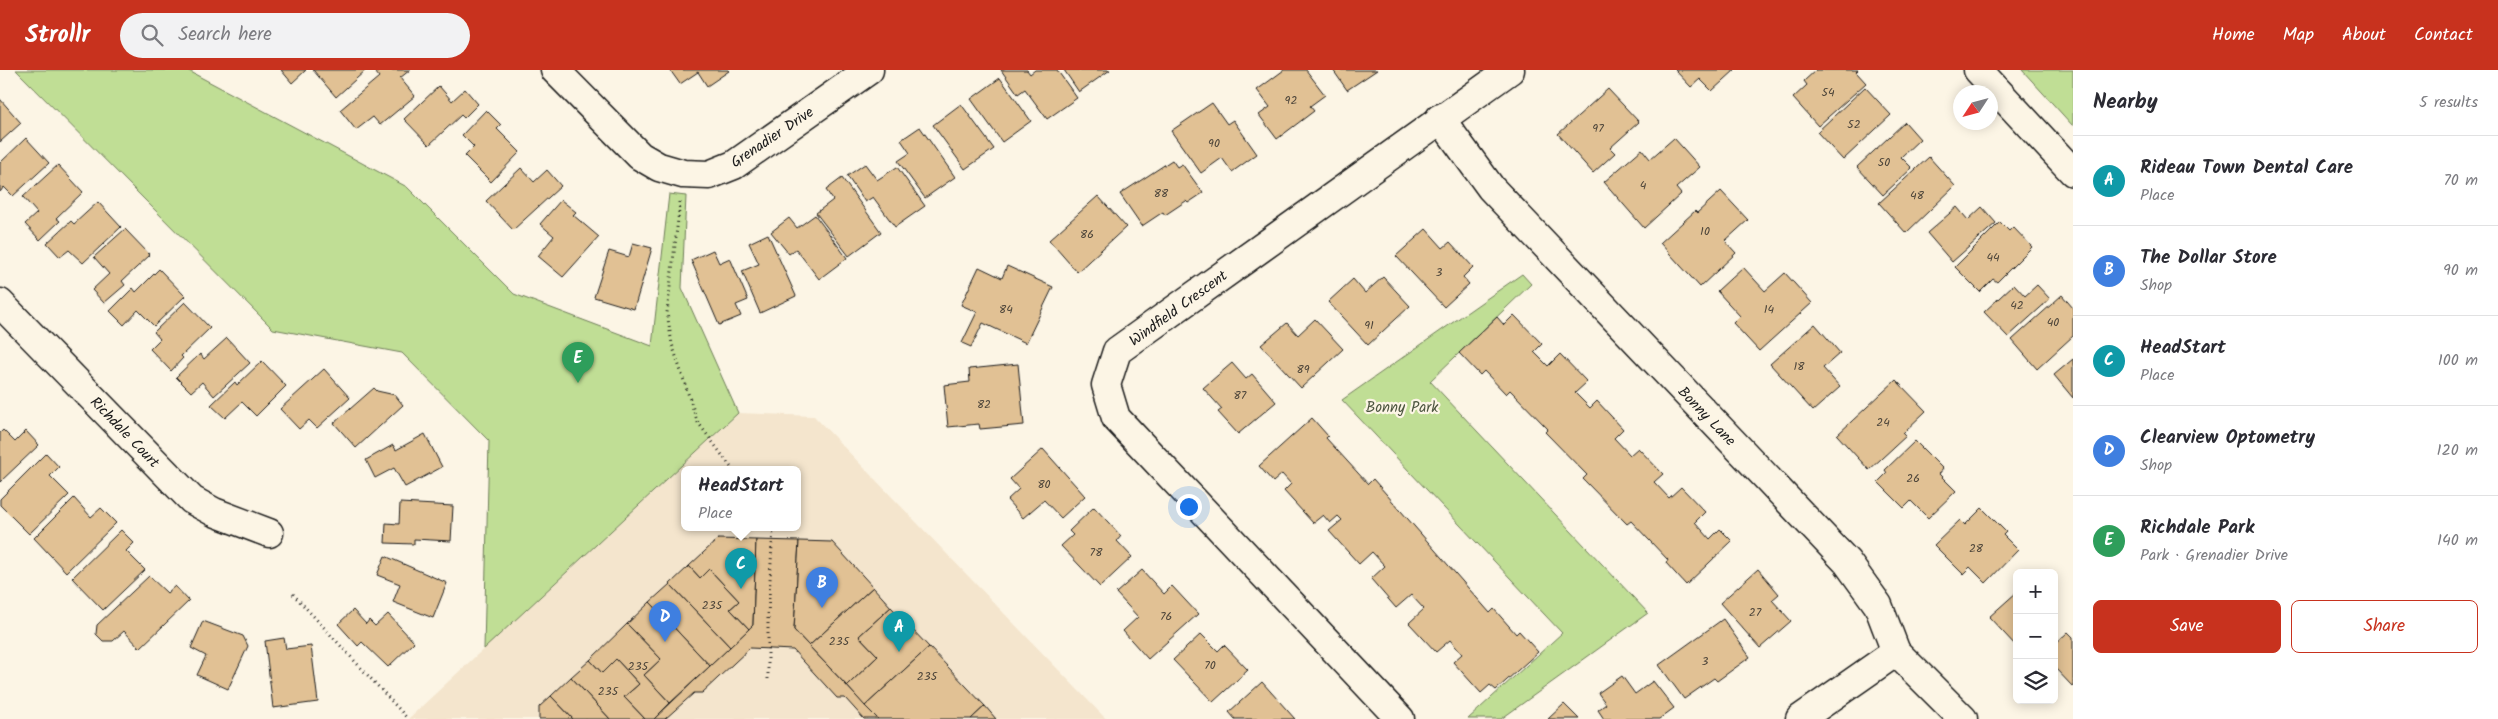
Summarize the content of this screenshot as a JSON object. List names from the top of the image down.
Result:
{
  "streets": {
    "street": [
      "Grenadier Drive",
      "Windfield Crescent",
      "Bonny Lane",
      "Richdale Court"
    ]
  },
  "crossings": [
    ["Windfield Crescent", "Bonny Lane"]
  ],
  "parks": ["Bonny Park"],
  "house_numbers": [
    "54",
    "92",
    "52",
    "97",
    "90",
    "50",
    "4",
    "88",
    "48",
    "10",
    "86",
    "44",
    "3",
    "42",
    "84",
    "14",
    "40",
    "91",
    "18",
    "89",
    "87",
    "82",
    "24",
    "26",
    "80",
    "28",
    "78",
    "235",
    "27",
    "76",
    "235",
    "3",
    "70",
    "235",
    "235",
    "235"
  ],
  "north": "bottom left",
  "page": {
    "header": "Strollr",
    "search": "Search here",
    "nav": [
      "Home",
      "Map",
      "About",
      "Contact"
    ],
    "heading": ["Nearby", "5 results"],
    "list": [
      {
        "mark": "A",
        "name": "Rideau Town Dental Care",
        "note": "Place",
        "value": "70 m"
      },
      {
        "mark": "B",
        "name": "The Dollar Store",
        "note": "Shop",
        "value": "90 m"
      },
      {
        "mark": "C",
        "name": "HeadStart",
        "note": "Place",
        "value": "100 m"
      },
      {
        "mark": "D",
        "name": "Clearview Optometry",
        "note": "Shop",
        "value": "120 m"
      },
      {
        "mark": "E",
        "name": "Richdale Park",
        "note": "Park · Grenadier Drive",
        "value": "140 m"
      }
    ],
    "pins": [
      "E",
      "C",
      "B",
      "D",
      "A"
    ],
    "popup": ["HeadStart", "Place"],
    "map_buttons": ["+", "−"],
    "buttons": ["Save", "Share"]
  }
}
